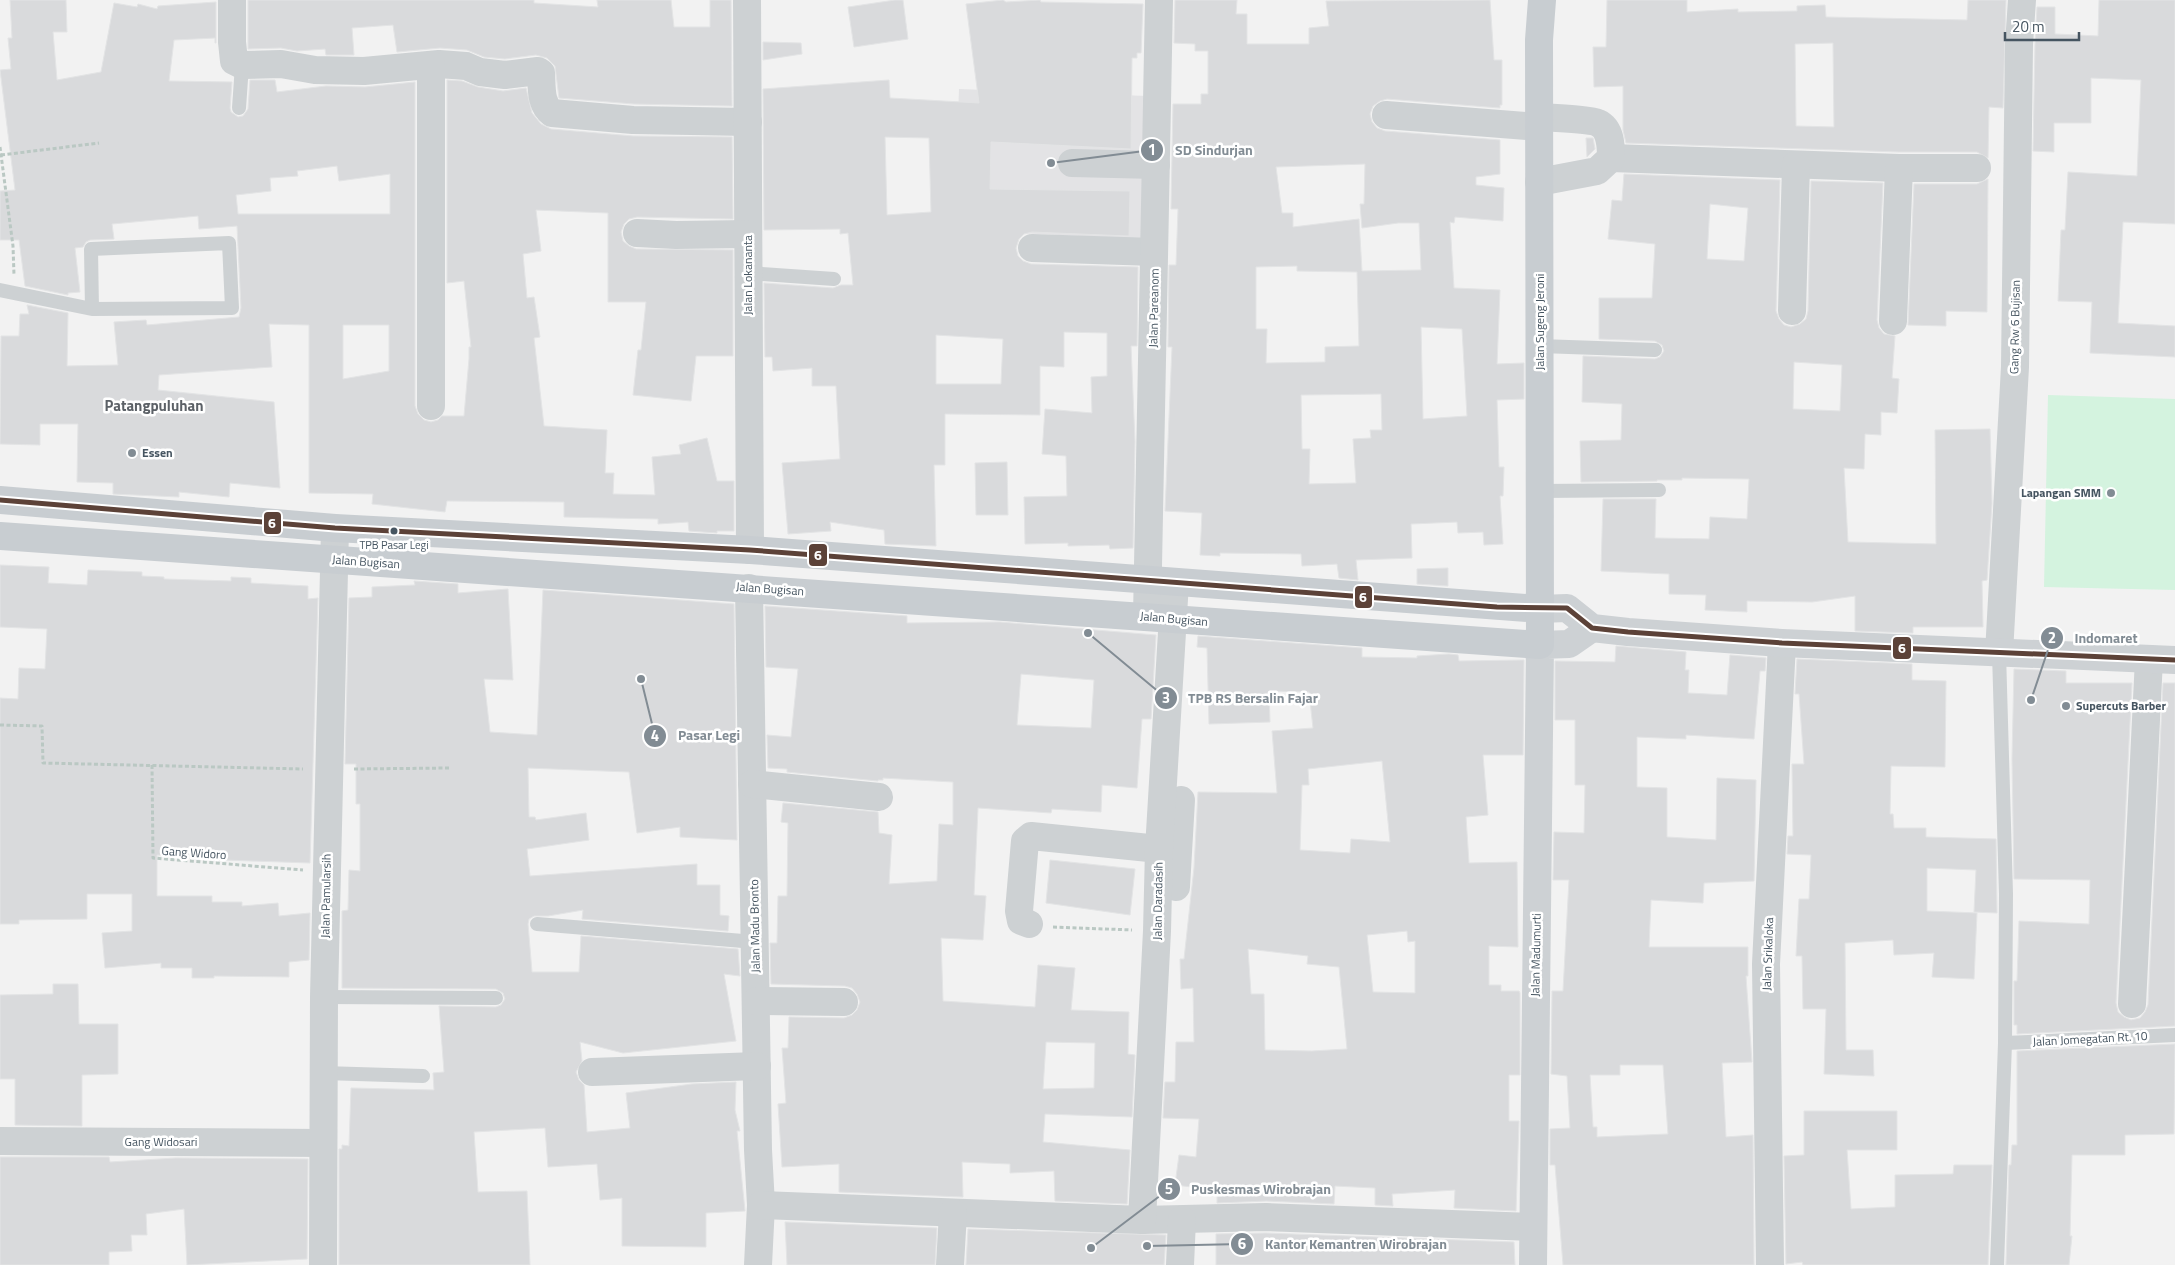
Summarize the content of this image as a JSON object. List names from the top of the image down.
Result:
{
  "streets": {
    "main road": ["Jalan Sugeng Jeroni", "Jalan Bugisan"],
    "street": [
      "Jalan Lokananta",
      "Jalan Pareanom",
      "Gang Rw 6 Bujisan",
      "Jalan Pamularsih",
      "Jalan Daradasih",
      "Jalan Madu Bronto",
      "Jalan Srikaloka",
      "Jalan Madumurti",
      "Gang Widosari"
    ],
    "lane": ["Jalan Jomegatan Rt. 10"],
    "path": ["Gang Widoro"]
  },
  "crossings": [
    ["Jalan Pareanom", "Jalan Daradasih"],
    ["Jalan Sugeng Jeroni", "Jalan Bugisan"],
    ["Jalan Sugeng Jeroni", "Jalan Madumurti"],
    ["Jalan Bugisan", "Jalan Pamularsih"],
    ["Jalan Bugisan", "Jalan Daradasih"],
    ["Jalan Bugisan", "Jalan Madu Bronto"],
    ["Jalan Bugisan", "Jalan Madumurti"],
    ["Gang Widoro", "Jalan Pamularsih"],
    ["Jalan Pamularsih", "Gang Widosari"]
  ],
  "districts": ["Patangpuluhan"],
  "places": [
    "SD Sindurjan",
    "Essen",
    "Lapangan SMM",
    "TPB Pasar Legi",
    "TPB RS Bersalin Fajar",
    "Pasar Legi",
    "Indomaret",
    "Supercuts Barber",
    "Kantor Kemantren Wirobrajan",
    "Puskesmas Wirobrajan"
  ],
  "lines": ["transit line 6"],
  "scale_bar": "20 m"
}
